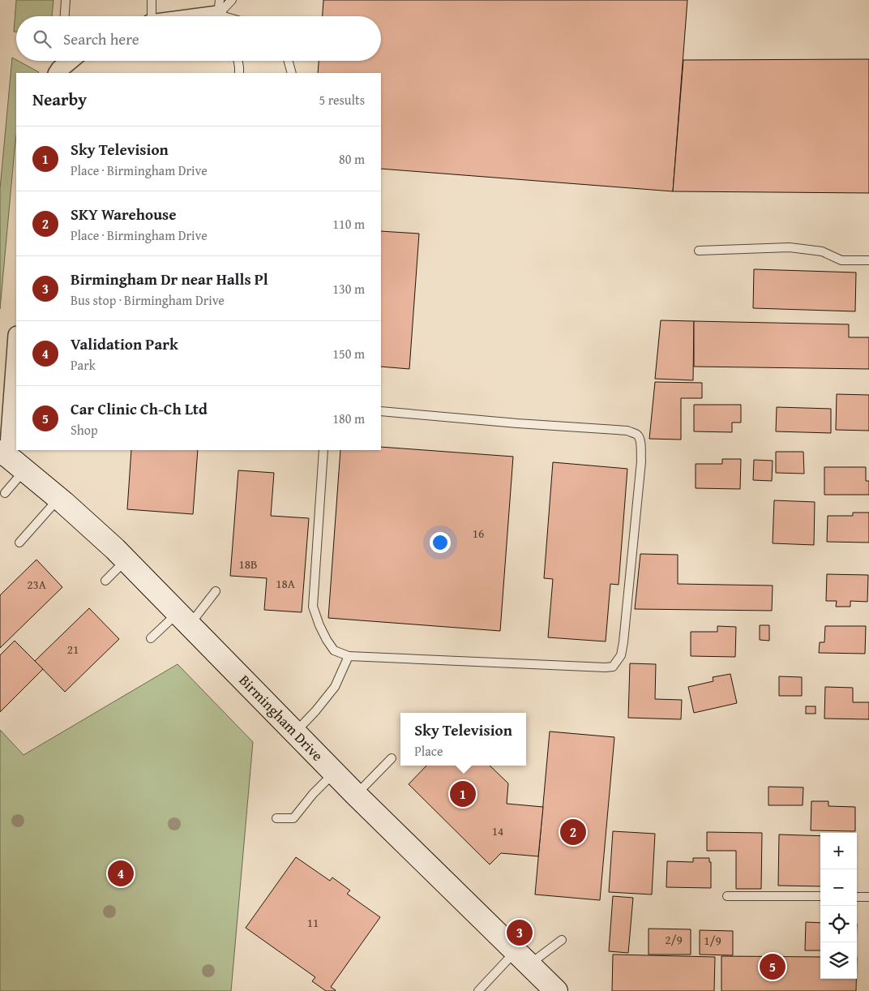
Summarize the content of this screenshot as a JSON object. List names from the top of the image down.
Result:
{
  "streets": {
    "main road": ["Birmingham Drive"]
  },
  "house_numbers": [
    "16",
    "18B",
    "18A",
    "23A",
    "21",
    "14",
    "11",
    "2/9",
    "1/9"
  ],
  "page": {
    "search": "Search here",
    "heading": ["Nearby", "5 results"],
    "list": [
      {
        "mark": "1",
        "name": "Sky Television",
        "note": "Place · Birmingham Drive",
        "value": "80 m"
      },
      {
        "mark": "2",
        "name": "SKY Warehouse",
        "note": "Place · Birmingham Drive",
        "value": "110 m"
      },
      {
        "mark": "3",
        "name": "Birmingham Dr near Halls Pl",
        "note": "Bus stop · Birmingham Drive",
        "value": "130 m"
      },
      {
        "mark": "4",
        "name": "Validation Park",
        "note": "Park",
        "value": "150 m"
      },
      {
        "mark": "5",
        "name": "Car Clinic Ch-Ch Ltd",
        "note": "Shop",
        "value": "180 m"
      }
    ],
    "popup": ["Sky Television", "Place"],
    "pins": [
      "1",
      "2",
      "4",
      "3",
      "5"
    ],
    "map_buttons": ["+", "−"]
  }
}
